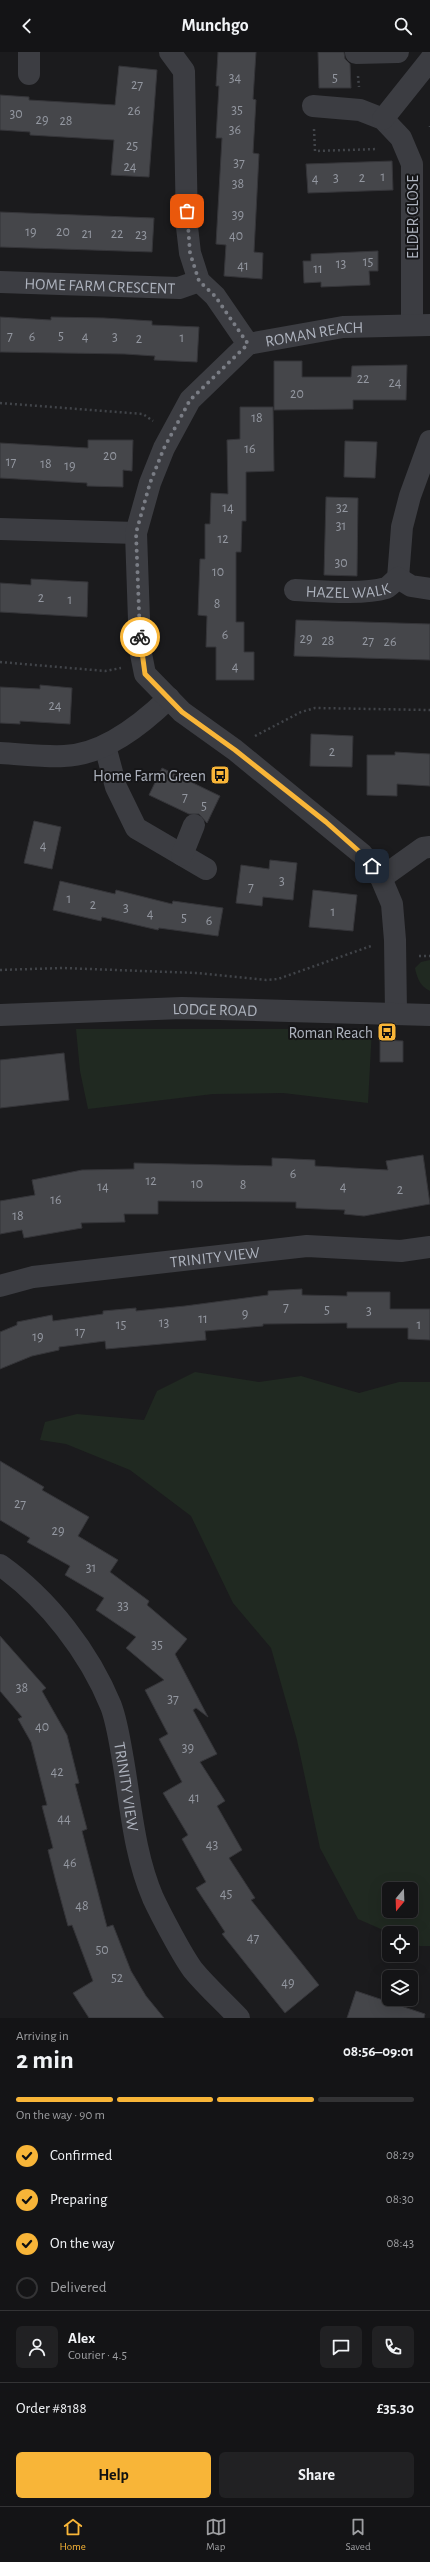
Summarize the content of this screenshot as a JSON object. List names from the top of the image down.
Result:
{
  "streets": {
    "street": [
      "ELDER CLOSE",
      "HOME FARM CRESCENT",
      "ROMAN REACH",
      "HAZEL WALK",
      "LODGE ROAD",
      "TRINITY VIEW"
    ]
  },
  "crossings": [
    ["ELDER CLOSE", "ROMAN REACH"],
    ["HOME FARM CRESCENT", "ROMAN REACH"],
    ["ROMAN REACH", "LODGE ROAD"]
  ],
  "places": {
    "bus stop": ["Home Farm Green", "Roman Reach"]
  },
  "house_numbers": [
    "34",
    "5",
    "27",
    "35",
    "26",
    "30",
    "29",
    "28",
    "36",
    "25",
    "37",
    "24",
    "1",
    "3",
    "2",
    "4",
    "38",
    "39",
    "19",
    "20",
    "21",
    "22",
    "23",
    "40",
    "15",
    "13",
    "41",
    "11",
    "7",
    "5",
    "6",
    "4",
    "3",
    "1",
    "2",
    "22",
    "24",
    "20",
    "18",
    "16",
    "20",
    "17",
    "18",
    "19",
    "14",
    "32",
    "31",
    "12",
    "30",
    "10",
    "2",
    "1",
    "8",
    "6",
    "29",
    "28",
    "27",
    "26",
    "4",
    "24",
    "2",
    "7",
    "5",
    "4",
    "3",
    "7",
    "1",
    "2",
    "3",
    "1",
    "4",
    "5",
    "6",
    "6",
    "12",
    "10",
    "8",
    "14",
    "4",
    "2",
    "16",
    "18",
    "7",
    "5",
    "3",
    "9",
    "11",
    "13",
    "15",
    "1",
    "17",
    "19",
    "27",
    "29",
    "31",
    "33",
    "35",
    "38",
    "37",
    "40",
    "39",
    "42",
    "41",
    "44",
    "43",
    "46",
    "45",
    "48",
    "47",
    "50",
    "52",
    "49"
  ],
  "north": "bottom",
  "page": {
    "header": "Munchgo",
    "heading": ["2 min", "Arriving in", "08:56–09:01"],
    "panel": [
      "Alex",
      "Courier · 4.5",
      "Order #8188",
      "£35.30"
    ],
    "bar": "On the way · 90 m",
    "list": [
      ["Confirmed", "08:29"],
      ["Preparing", "08:30"],
      ["On the way", "08:43"],
      "Delivered"
    ],
    "buttons": ["Help", "Share"],
    "tabs": ["Home", "Map", "Saved"]
  }
}
